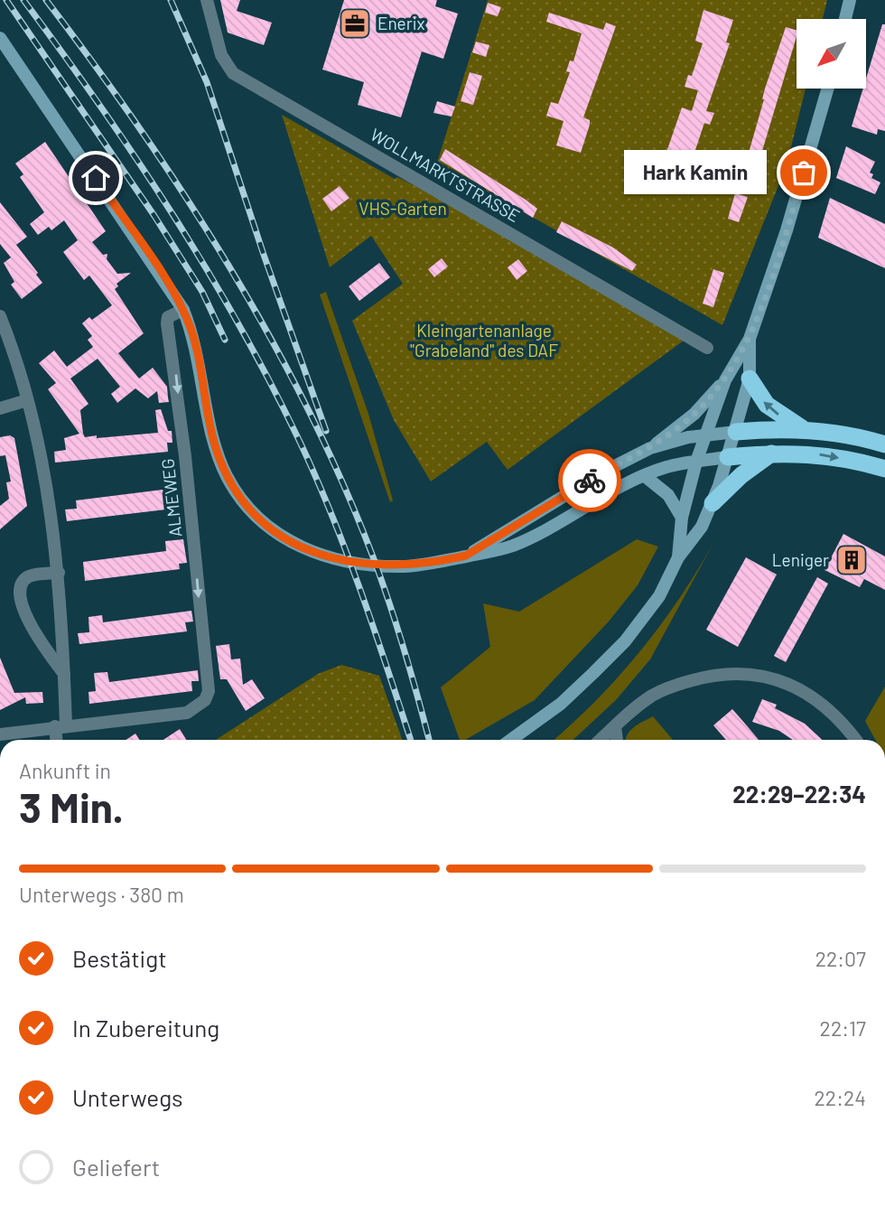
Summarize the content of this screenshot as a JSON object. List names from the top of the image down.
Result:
{
  "streets": {
    "street": ["WOLLMARKTSTRASSE", "ALMEWEG"]
  },
  "parks": ["VHS-Garten", "Kleingartenanlage \"Grabeland\" des DAF"],
  "places": {
    "office": ["Enerix"],
    "other": ["Hark Kamin"],
    "building": ["Leniger"]
  },
  "north": "bottom left",
  "page": {
    "bubble": "Hark Kamin",
    "heading": ["3 Min.", "Ankunft in", "22:29–22:34"],
    "bar": "Unterwegs · 380 m",
    "list": [
      ["Bestätigt", "22:07"],
      ["In Zubereitung", "22:17"],
      ["Unterwegs", "22:24"],
      "Geliefert"
    ]
  }
}
